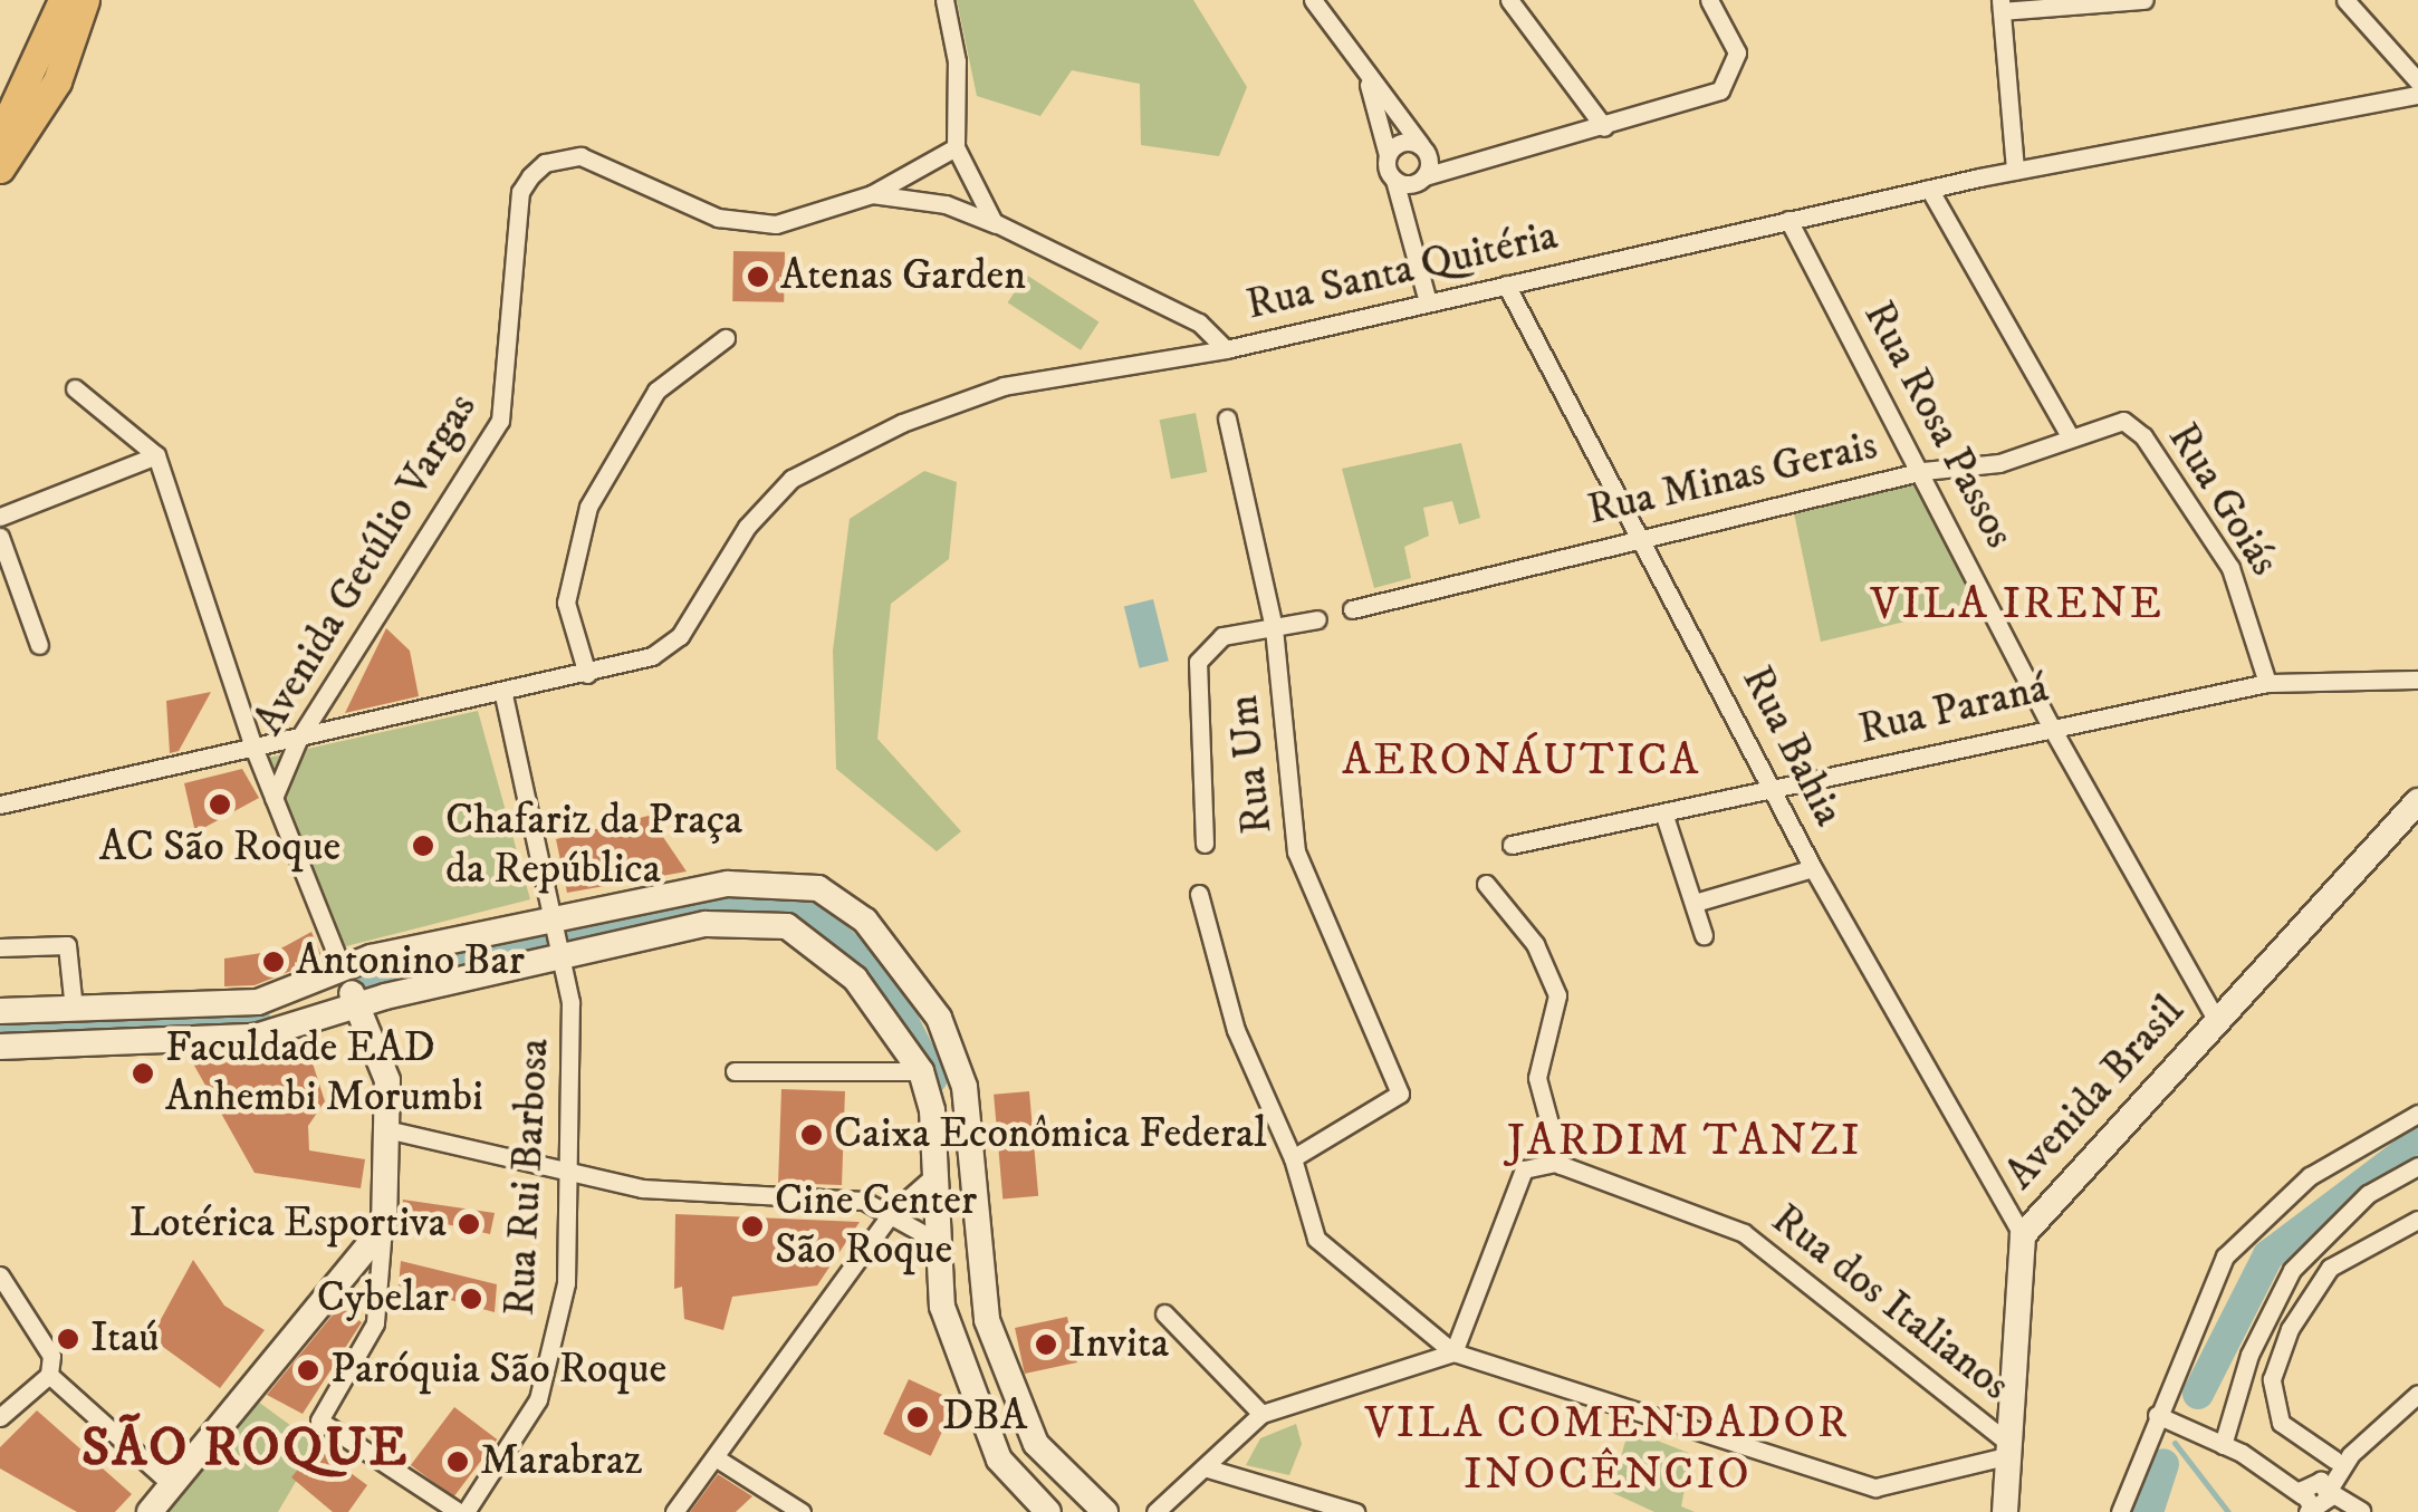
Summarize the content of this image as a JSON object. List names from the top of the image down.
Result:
{
  "streets": {
    "main road": ["Avenida Brasil"],
    "street": [
      "Rua Santa Quitéria",
      "Rua Rosa Passos",
      "Rua Minas Gerais",
      "Rua Goiás",
      "Avenida Getúlio Vargas",
      "Rua Paraná",
      "Rua Bahia",
      "Rua Um",
      "Rua Rui Barbosa",
      "Rua dos Italianos"
    ]
  },
  "crossings": [
    ["Rua Santa Quitéria", "Rua Rosa Passos"],
    ["Rua Santa Quitéria", "Avenida Getúlio Vargas"],
    ["Rua Santa Quitéria", "Rua Bahia"],
    ["Rua Santa Quitéria", "Rua Rui Barbosa"],
    ["Rua Rosa Passos", "Rua Minas Gerais"],
    ["Rua Rosa Passos", "Rua Paraná"],
    ["Rua Rosa Passos", "Avenida Brasil"],
    ["Rua Minas Gerais", "Rua Goiás"],
    ["Rua Minas Gerais", "Rua Bahia"],
    ["Rua Goiás", "Rua Paraná"],
    ["Rua Paraná", "Rua Bahia"],
    ["Rua Bahia", "Avenida Brasil"],
    ["Avenida Brasil", "Rua dos Italianos"]
  ],
  "districts": [
    "VILA IRENE",
    "AERONÁUTICA",
    "JARDIM TANZI",
    "VILA COMENDADOR INOCÊNCIO",
    "SÃO ROQUE"
  ],
  "places": [
    "Atenas Garden",
    "AC São Roque",
    "Chafariz da Praça da República",
    "Antonino Bar",
    "Faculdade EAD Anhembi Morumbi",
    "Caixa Econômica Federal",
    "Lotérica Esportiva",
    "Cine Center São Roque",
    "Cybelar",
    "Itaú",
    "Invita",
    "Paróquia São Roque",
    "DBA",
    "Marabraz"
  ]
}
